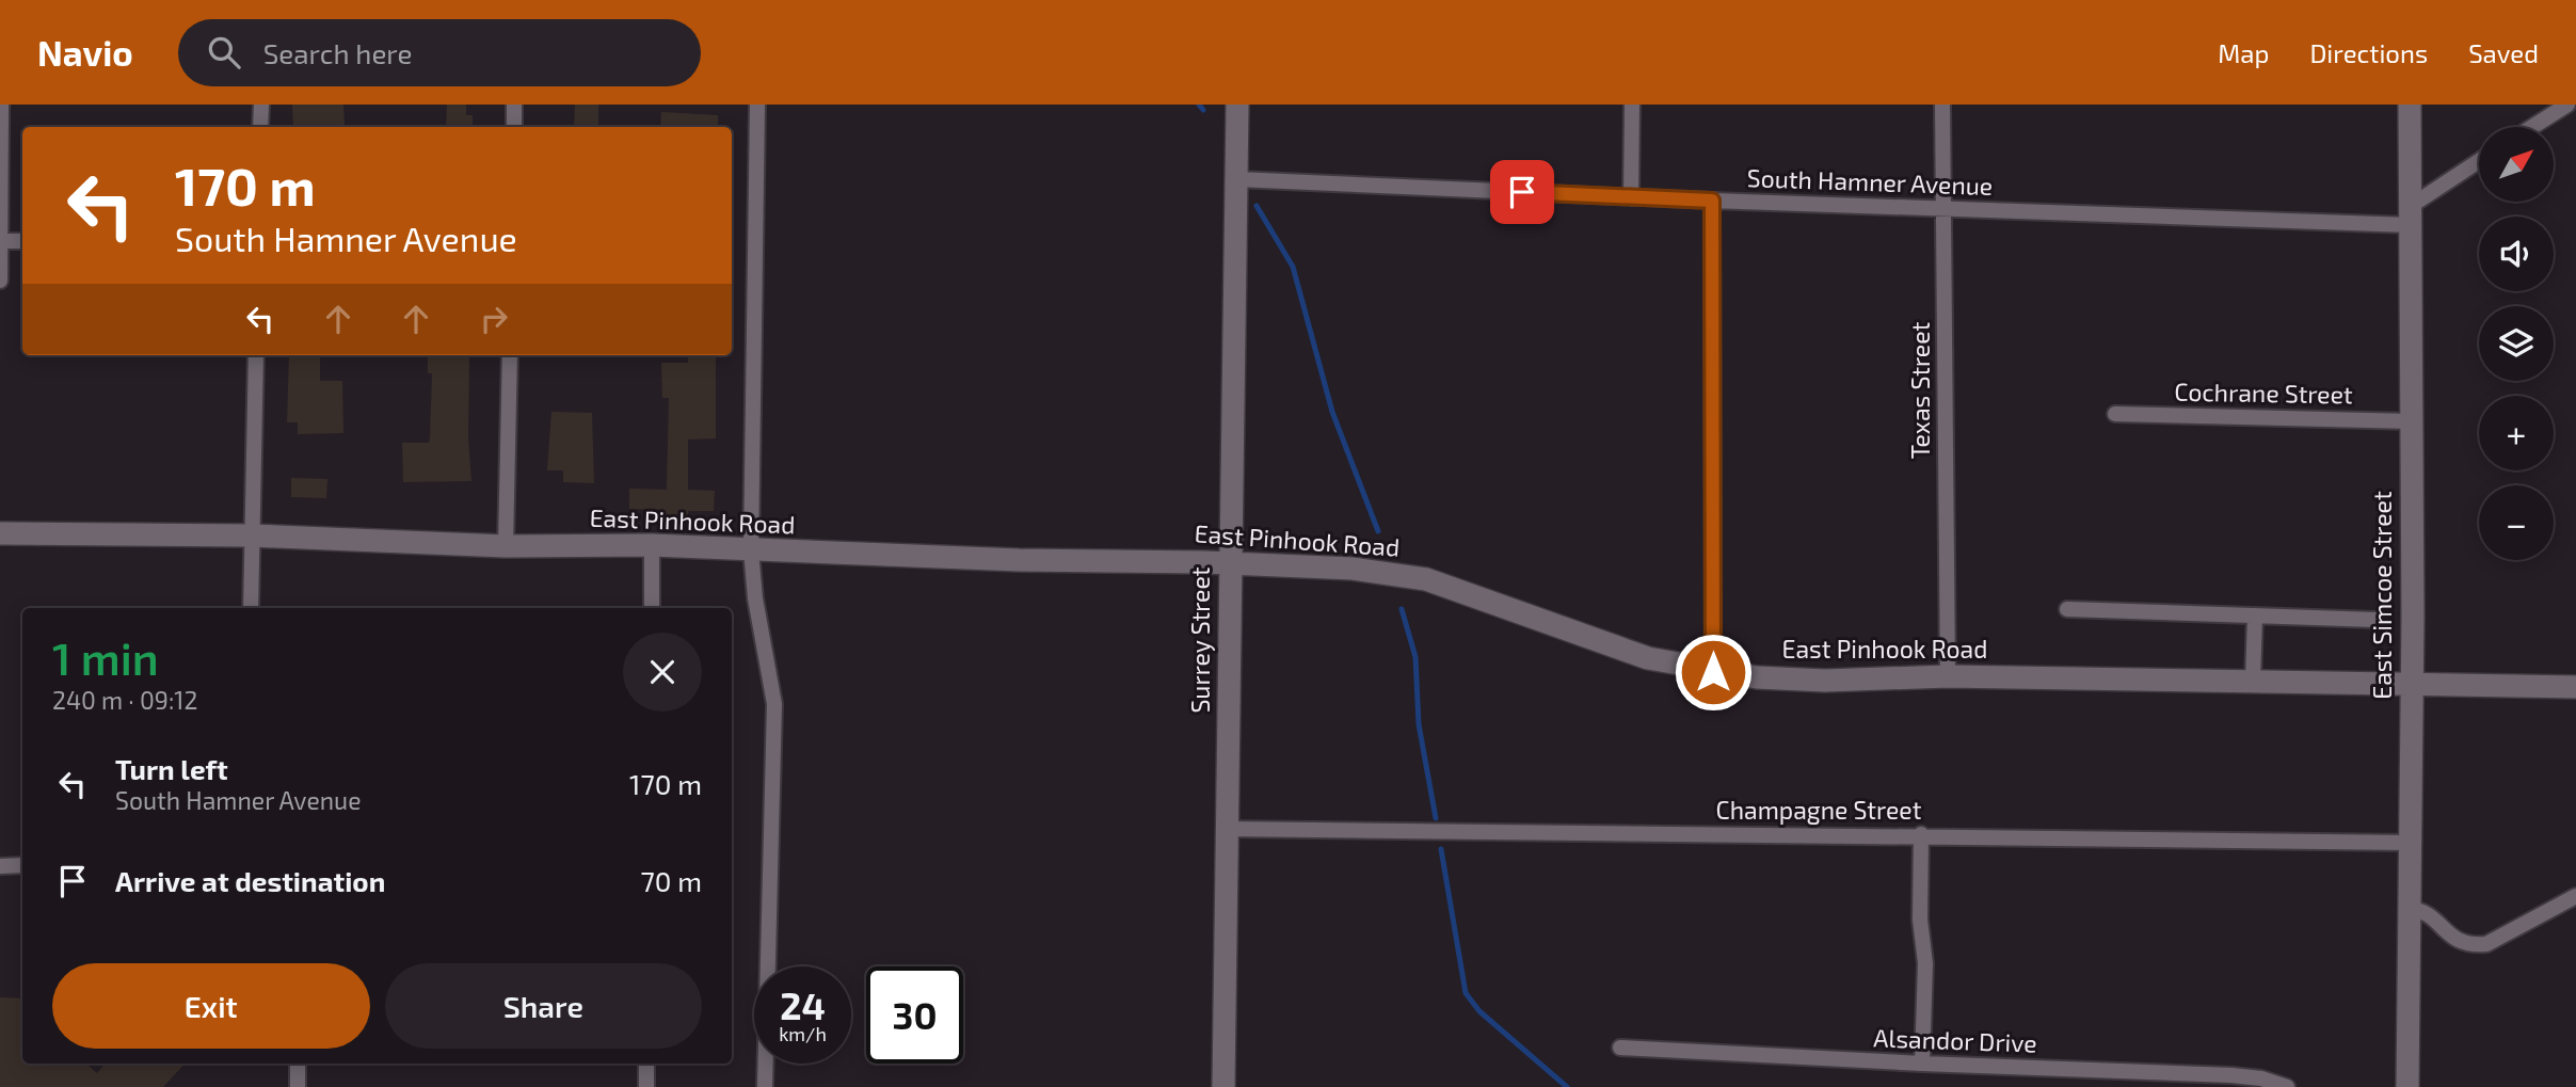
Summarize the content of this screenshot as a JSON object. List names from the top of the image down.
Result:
{
  "streets": {
    "main road": ["East Pinhook Road", "East Simcoe Street", "Surrey Street"],
    "street": [
      "South Hamner Avenue",
      "Texas Street",
      "Cochrane Street",
      "Champagne Street",
      "Alsandor Drive"
    ]
  },
  "crossings": [
    ["South Hamner Avenue", "Texas Street"],
    ["South Hamner Avenue", "East Simcoe Street"],
    ["South Hamner Avenue", "Surrey Street"],
    ["Texas Street", "East Pinhook Road"],
    ["Cochrane Street", "East Simcoe Street"],
    ["East Pinhook Road", "East Simcoe Street"],
    ["East Pinhook Road", "Surrey Street"],
    ["East Simcoe Street", "Champagne Street"],
    ["Surrey Street", "Champagne Street"]
  ],
  "north": "top right",
  "page": {
    "header": "Navio",
    "search": "Search here",
    "nav": ["Map", "Directions", "Saved"],
    "map_buttons": ["+", "−"],
    "turn": ["170 m", "South Hamner Avenue"],
    "heading": ["1 min", "240 m · 09:12"],
    "list": [
      {
        "name": "Turn left",
        "note": "South Hamner Avenue",
        "value": "170 m"
      },
      {
        "name": "Arrive at destination",
        "value": "70 m"
      }
    ],
    "buttons": ["Exit", "Share"],
    "speed": "24 km/h",
    "limit": "30"
  }
}
